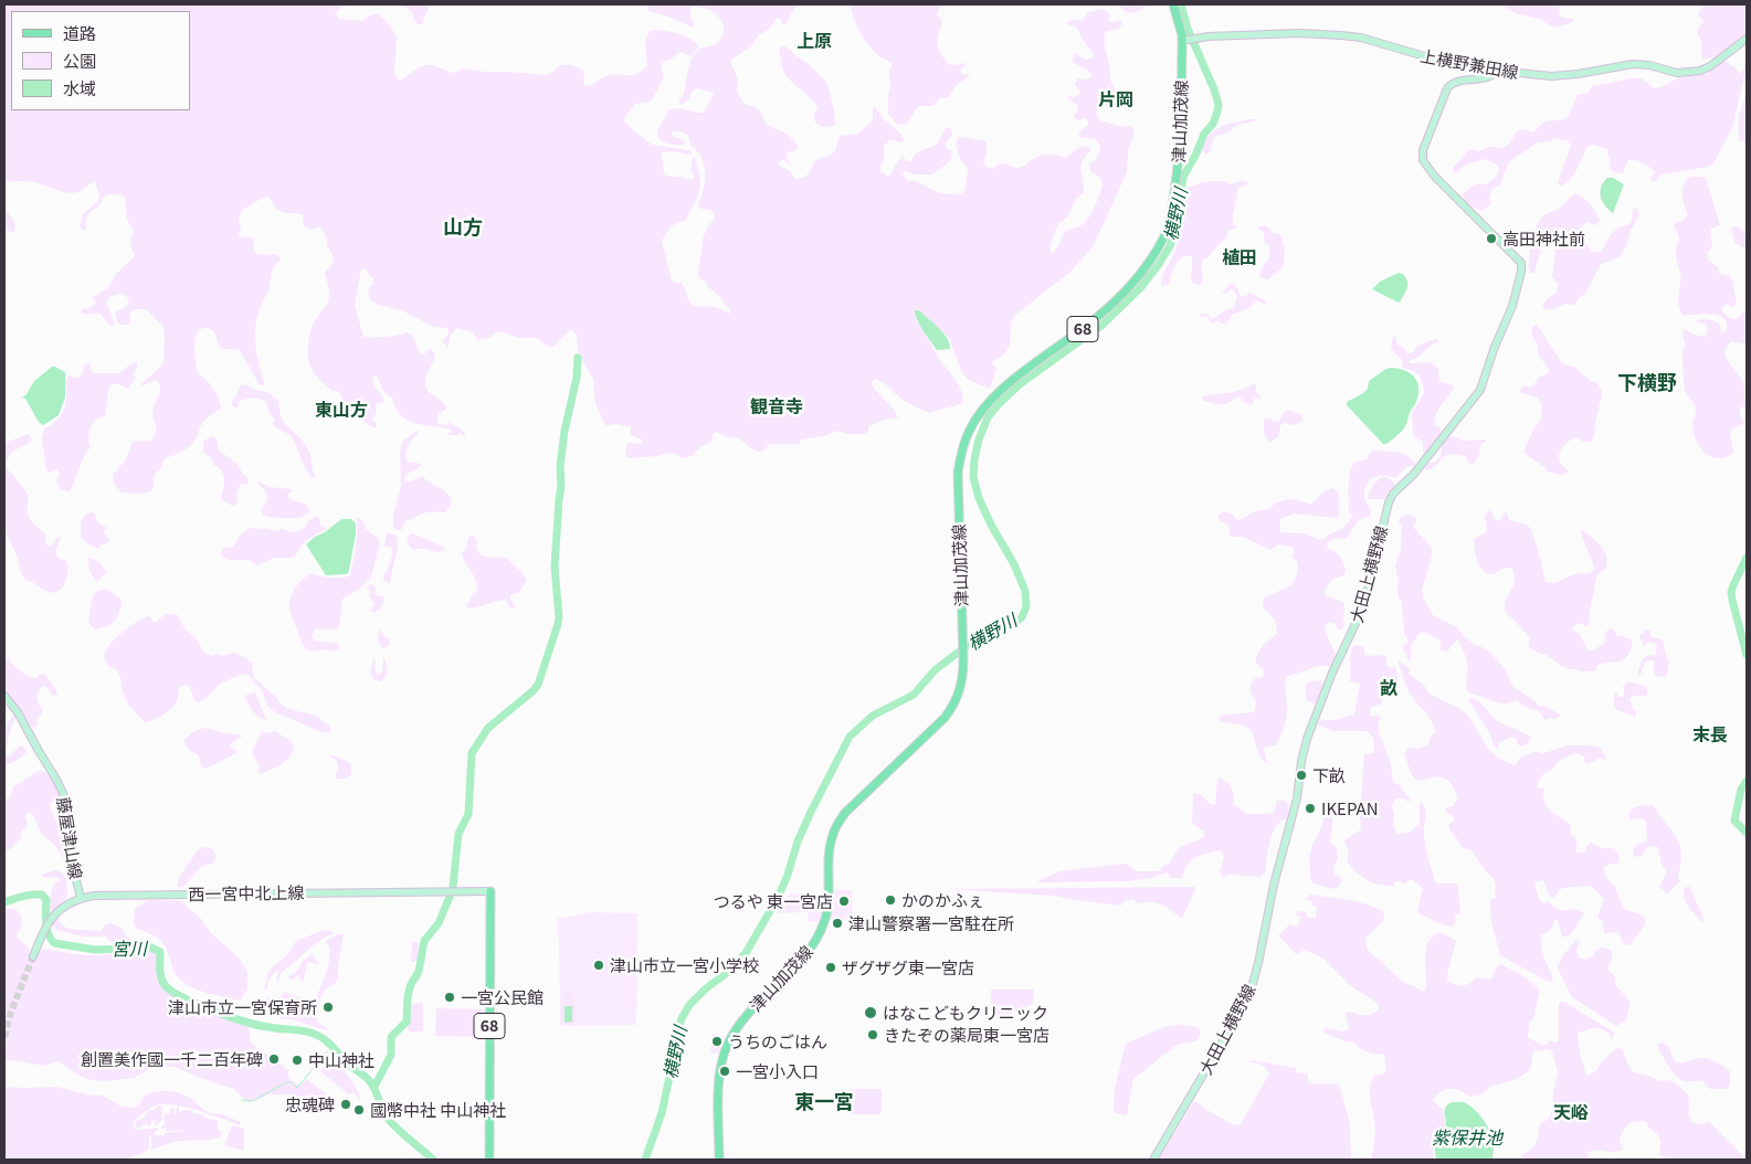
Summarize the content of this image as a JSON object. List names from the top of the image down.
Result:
{
  "streets": {
    "main road": [
      "上横野兼田線",
      "津山加茂線",
      "68",
      "大田上横野線",
      "藤屋津山線",
      "西一宮中北上線"
    ]
  },
  "crossings": [
    ["上横野兼田線", "津山加茂線"],
    ["上横野兼田線", "大田上横野線"],
    ["68", "西一宮中北上線"],
    ["藤屋津山線", "西一宮中北上線"]
  ],
  "districts": [
    "上原",
    "片岡",
    "山方",
    "植田",
    "下横野",
    "観音寺",
    "東山方",
    "畝",
    "末長",
    "東一宮",
    "天峪"
  ],
  "water": ["横野川", "宮川", "紫保井池"],
  "places": [
    "高田神社前",
    "下畝",
    "IKEPAN",
    "かのかふぇ",
    "つるや 東一宮店",
    "津山警察署一宮駐在所",
    "津山市立一宮小学校",
    "ザグザグ東一宮店",
    "一宮公民館",
    "津山市立一宮保育所",
    "はなこどもクリニック",
    "きたぞの薬局東一宮店",
    "うちのごはん",
    "創置美作國一千二百年碑",
    "中山神社",
    "一宮小入口",
    "忠魂碑",
    "國幣中社 中山神社"
  ],
  "legend": ["道路", "公園", "水域"]
}
